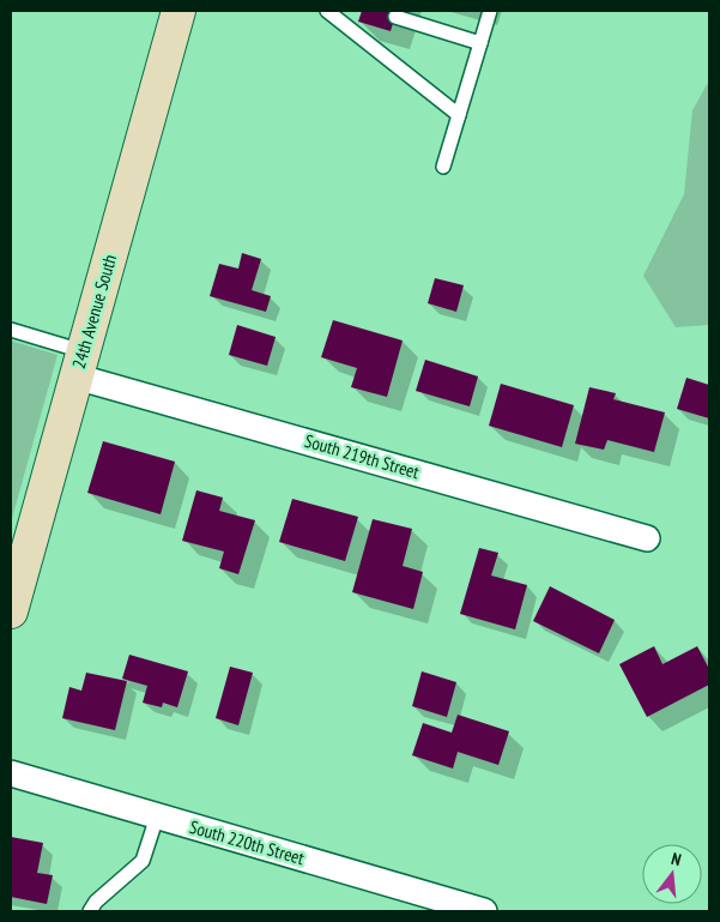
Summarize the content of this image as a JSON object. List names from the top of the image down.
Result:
{
  "streets": {
    "street": ["24th Avenue South", "South 219th Street", "South 220th Street"]
  },
  "crossings": [
    ["24th Avenue South", "South 219th Street"]
  ],
  "north": "top"
}
